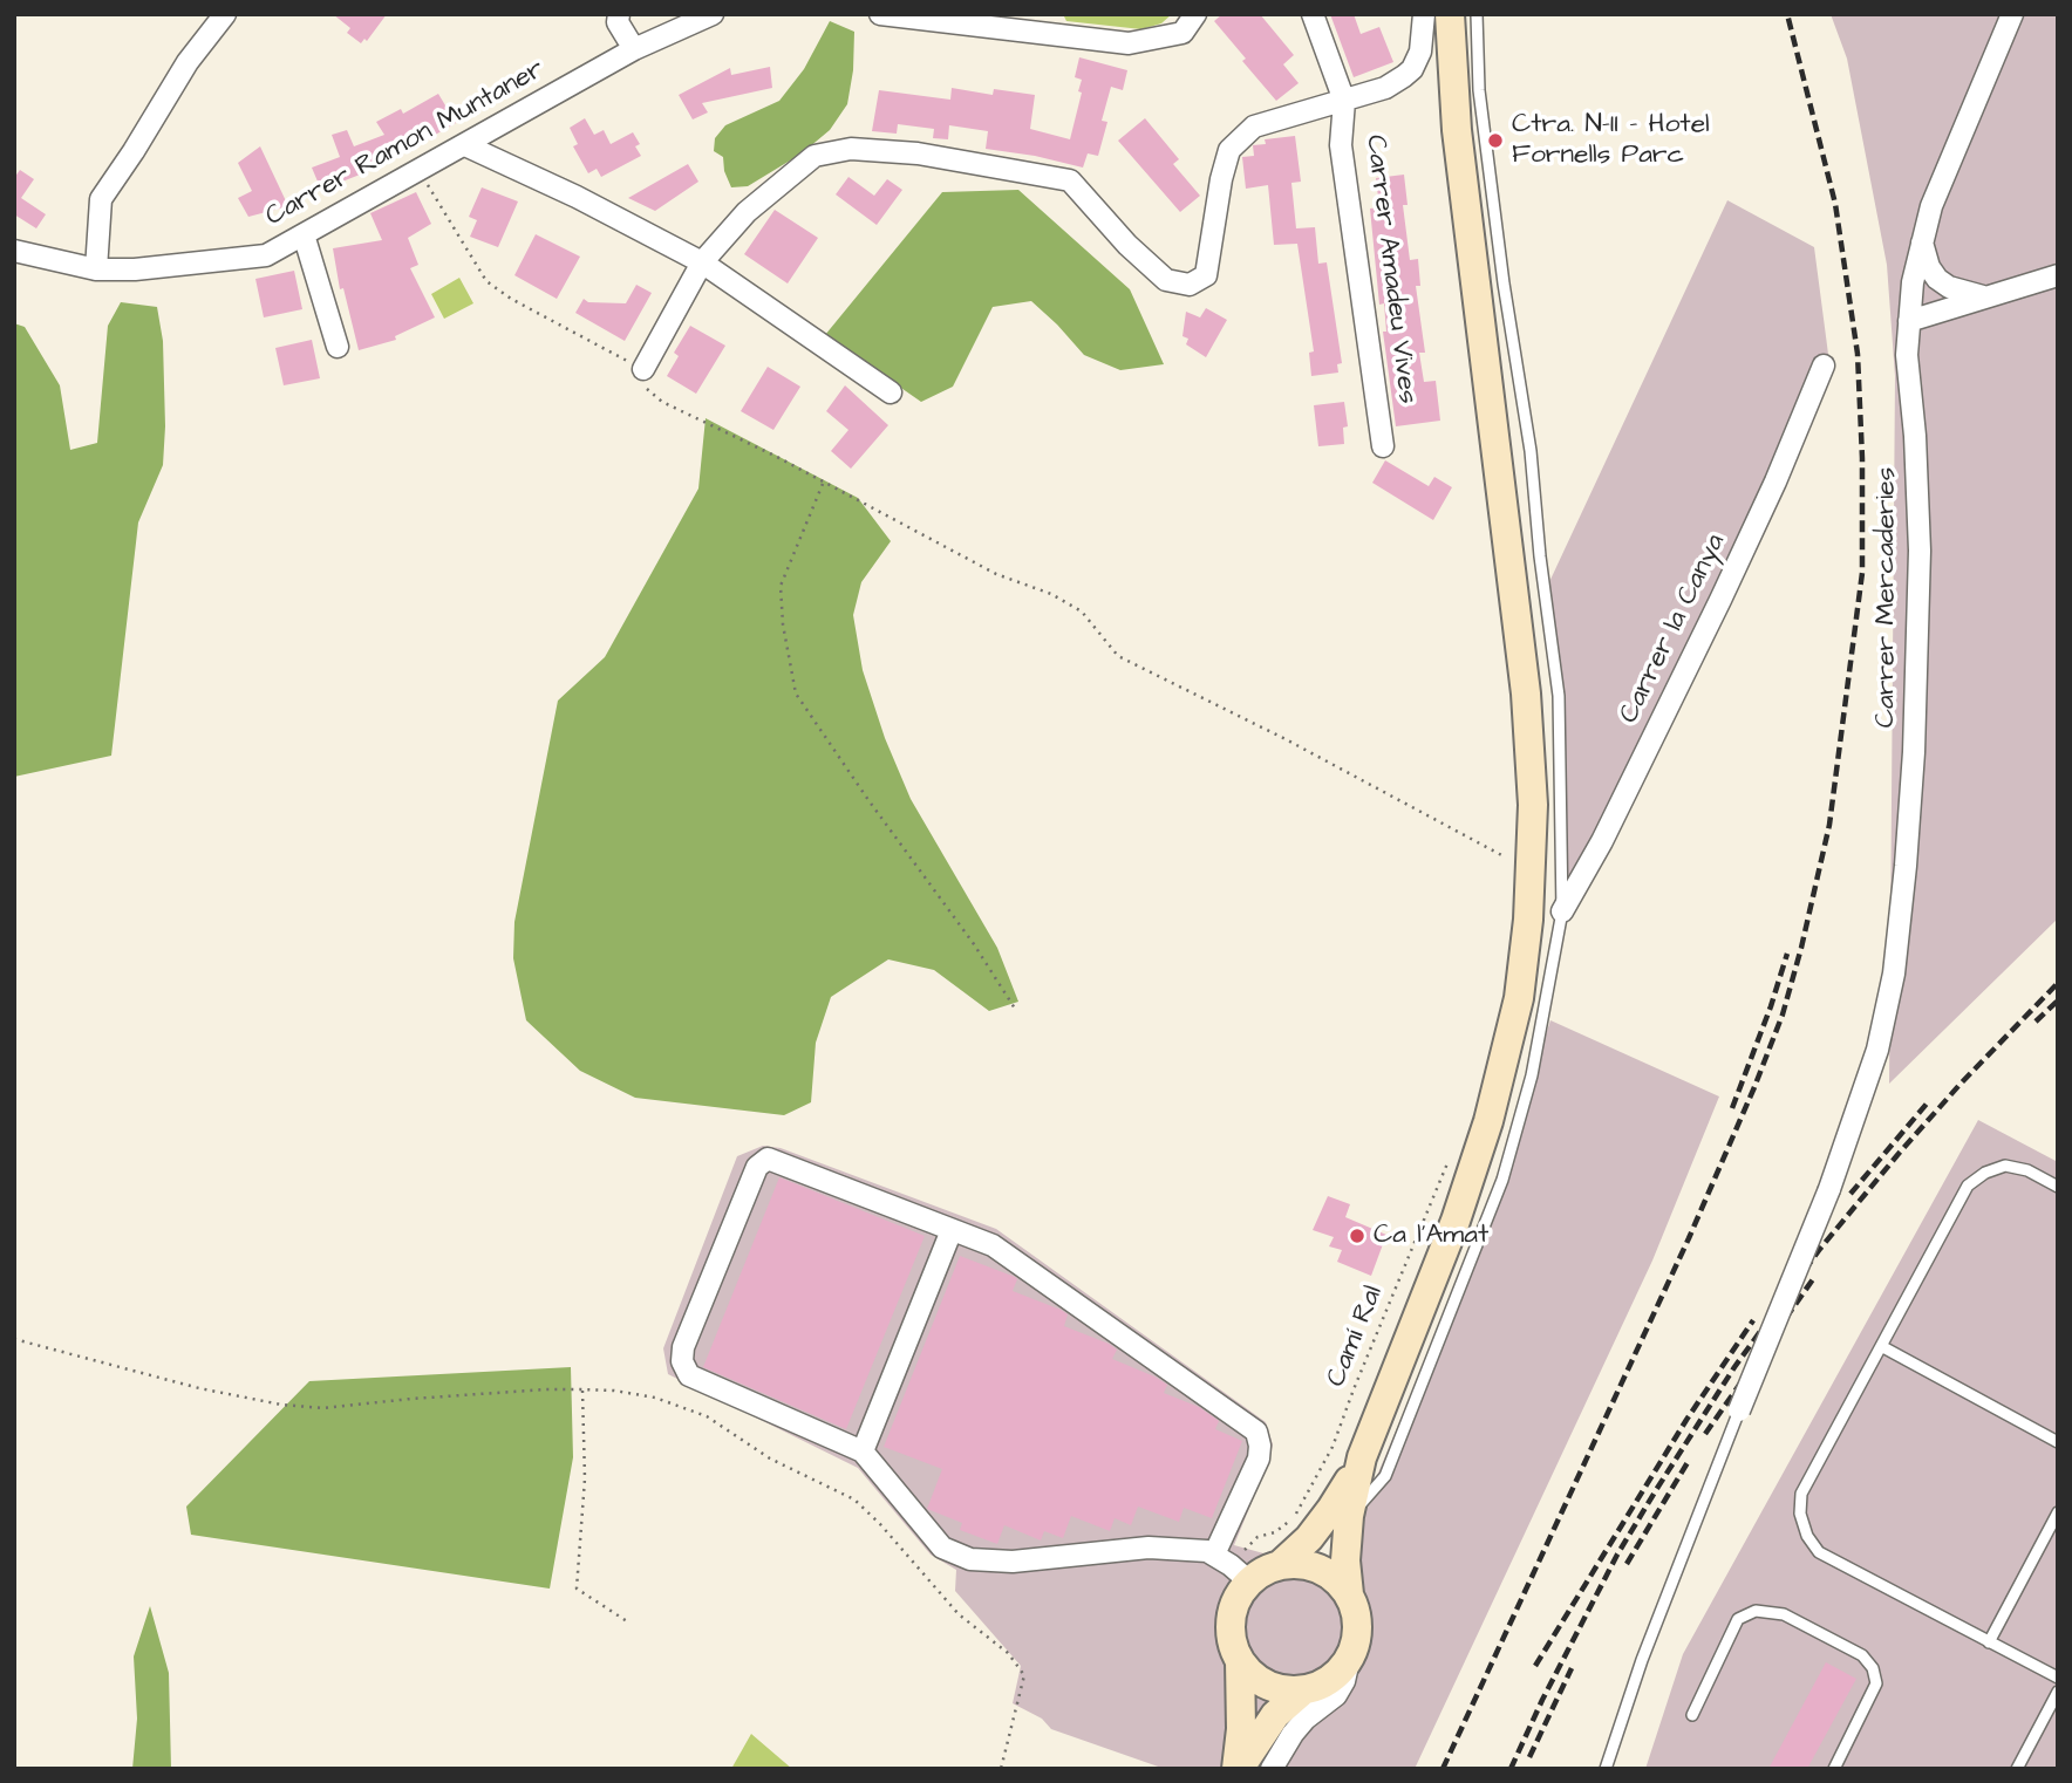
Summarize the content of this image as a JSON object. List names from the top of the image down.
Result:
{
  "streets": {
    "street": [
      "Carrer Ramon Muntaner",
      "Carrer Amadeu Vives",
      "Carrer Mercaderies",
      "Carrer la Canya"
    ],
    "path": ["Camí Ral"]
  },
  "places": ["Ctra. N-II - Hotel Fornells Parc", "Ca l'Amat"]
}
